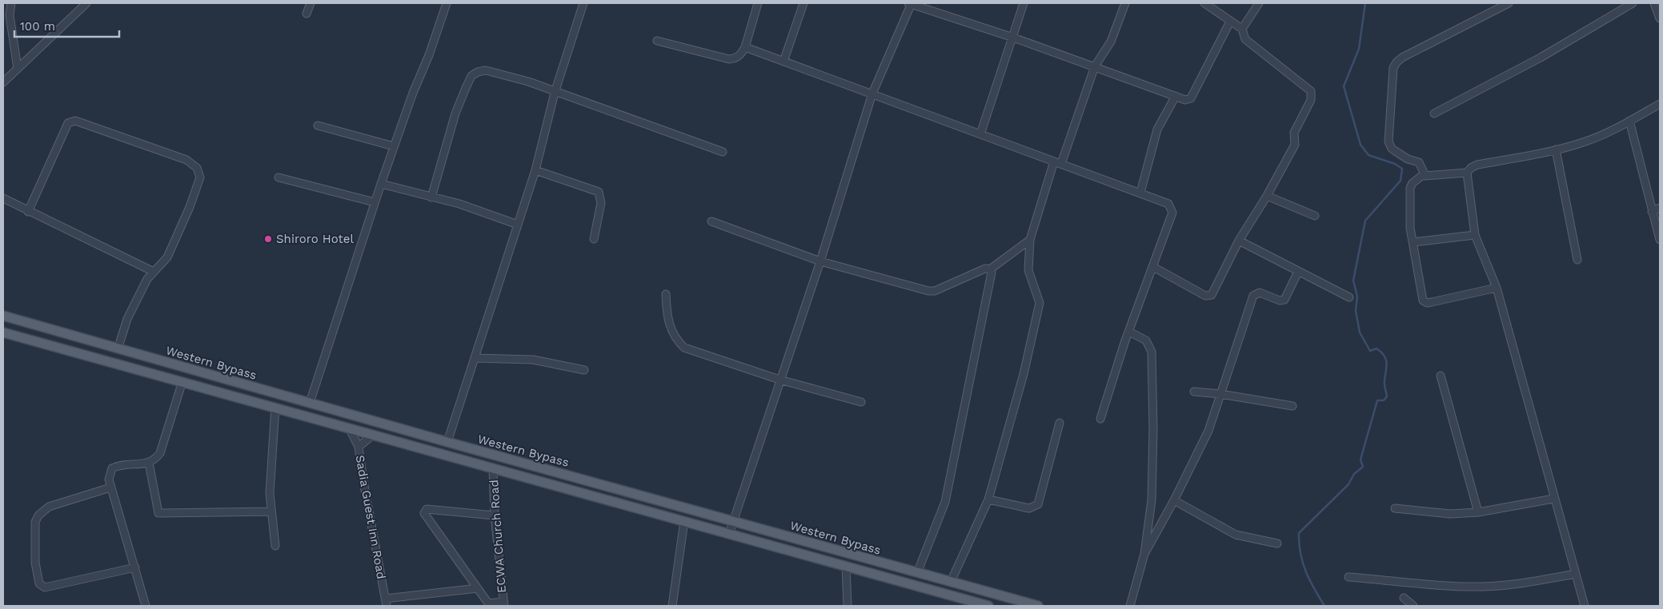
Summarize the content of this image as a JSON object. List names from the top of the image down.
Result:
{
  "streets": {
    "main road": ["Western Bypass"],
    "street": ["Sadia Guest Inn Road", "ECWA Church Road"]
  },
  "crossings": [
    ["Western Bypass", "Sadia Guest Inn Road"],
    ["Western Bypass", "ECWA Church Road"]
  ],
  "places": ["Shiroro Hotel"],
  "scale_bar": "100 m"
}
